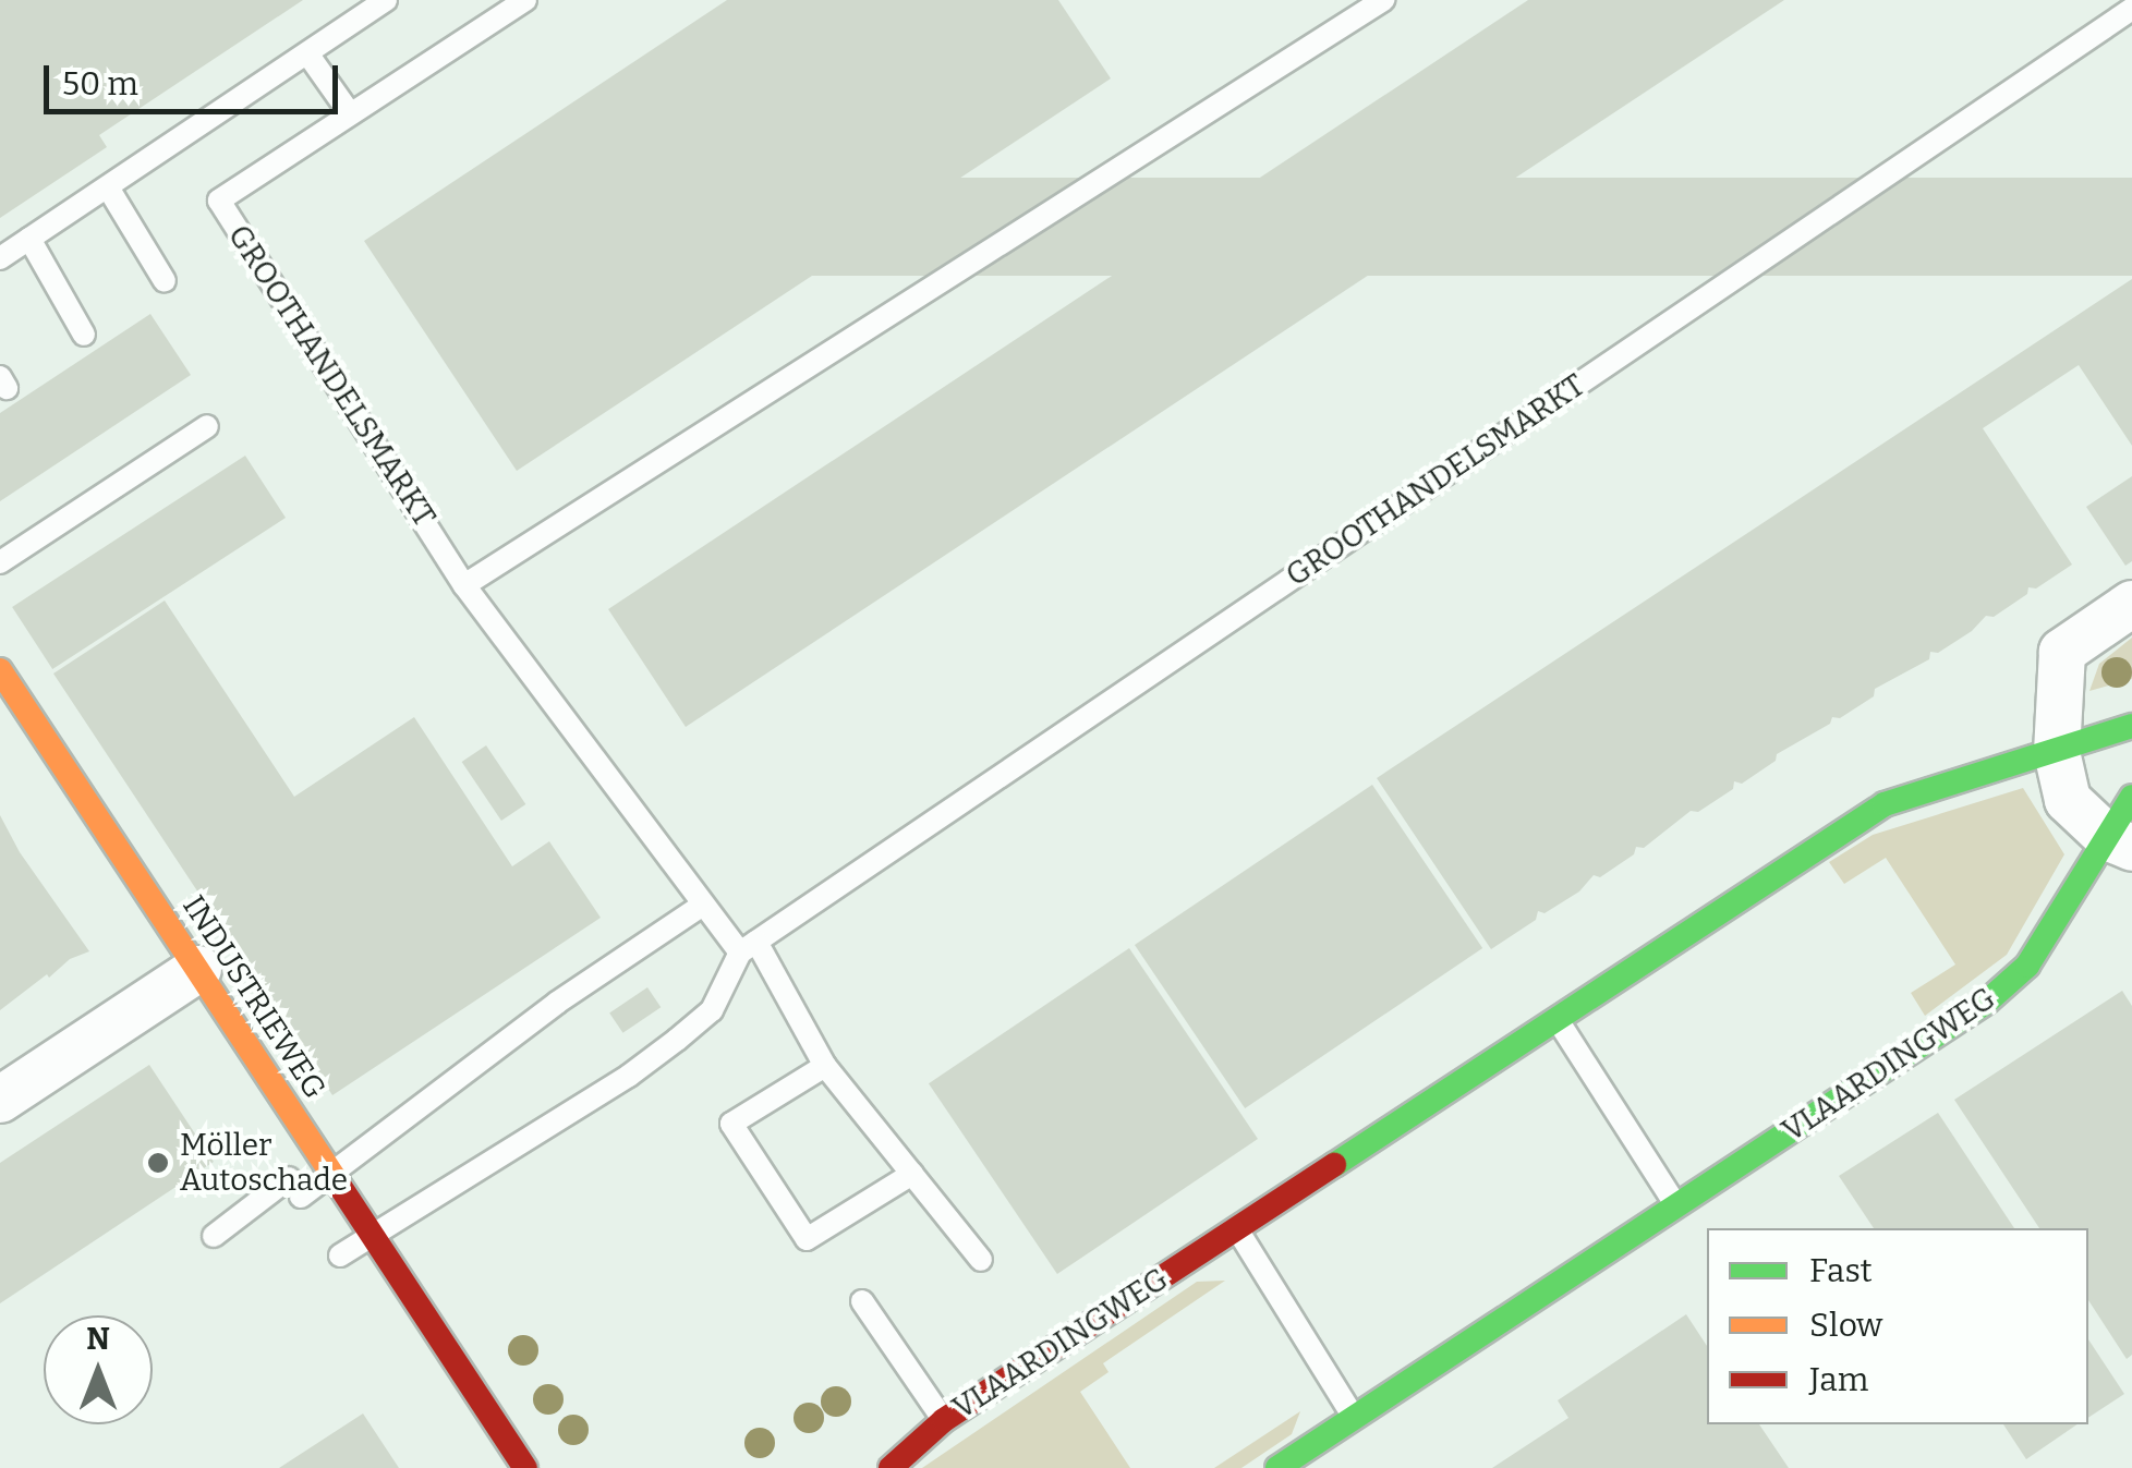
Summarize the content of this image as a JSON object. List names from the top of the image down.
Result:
{
  "streets": {
    "street": ["INDUSTRIEWEG", "VLAARDINGWEG"],
    "lane": ["GROOTHANDELSMARKT"]
  },
  "places": ["Möller Autoschade"],
  "legend": ["Fast", "Slow", "Jam"],
  "scale_bar": "50 m",
  "north": "top"
}
